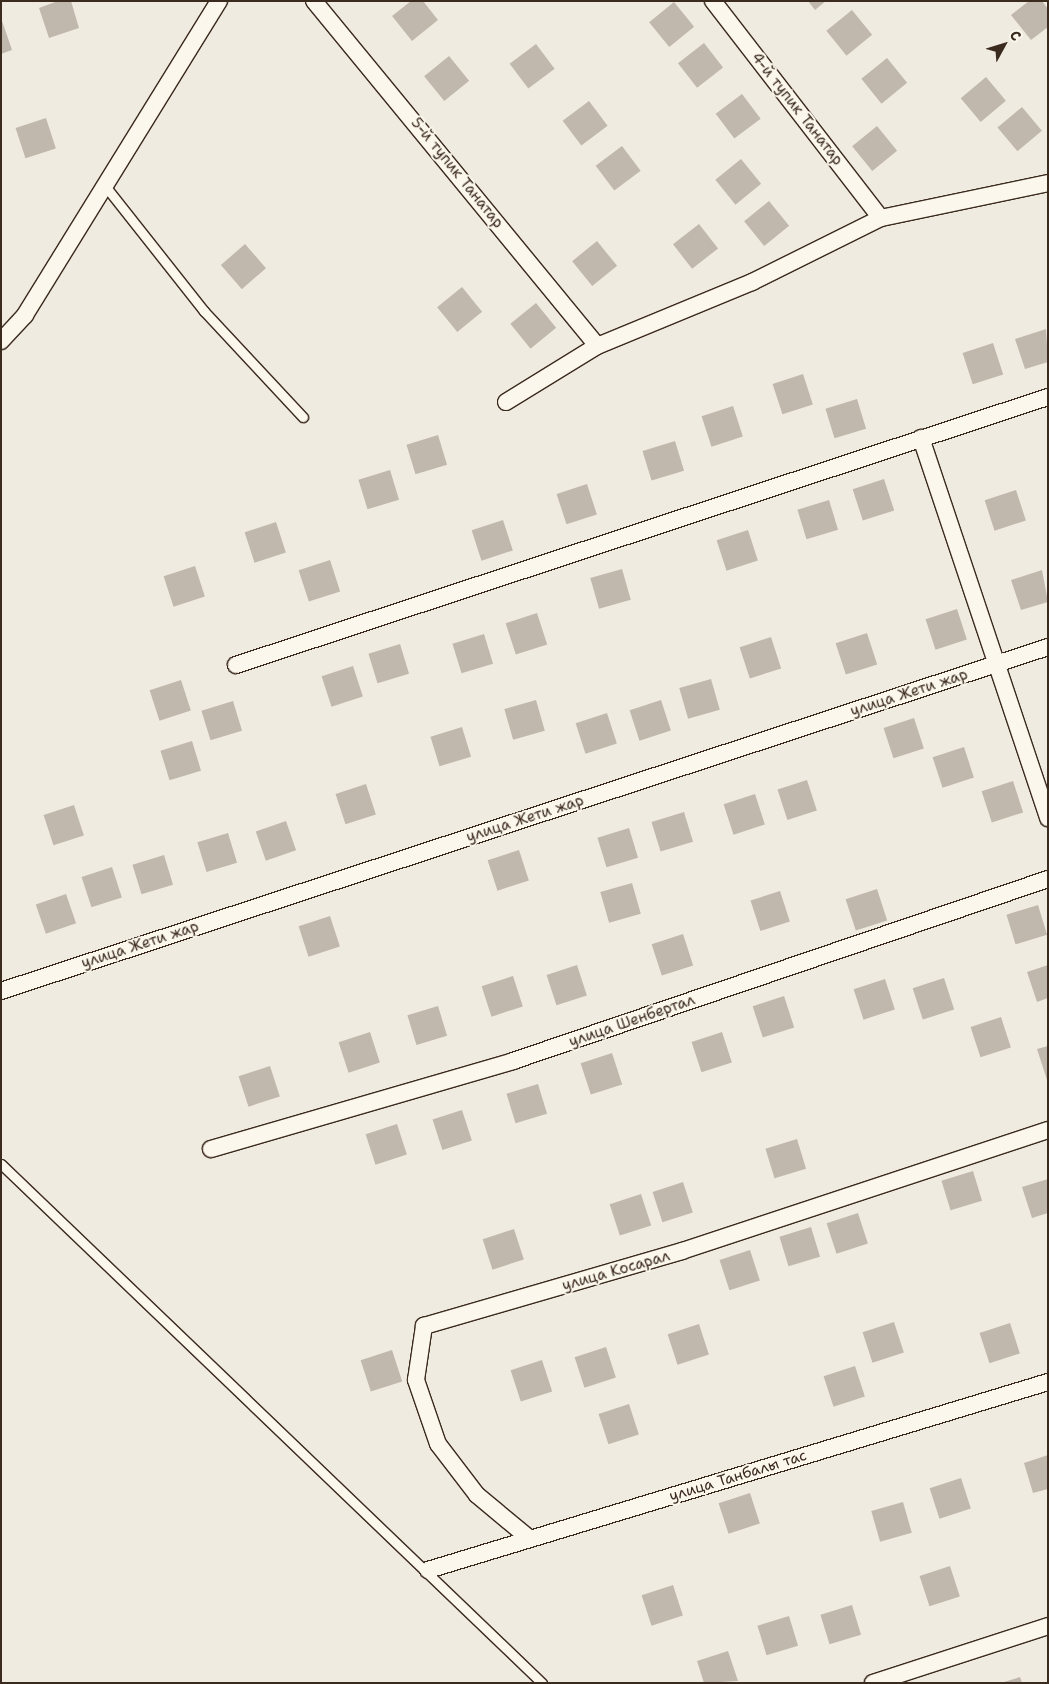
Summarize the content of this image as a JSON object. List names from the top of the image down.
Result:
{
  "streets": {
    "street": [
      "4-й тупик Танатар",
      "5-й тупик Танатар",
      "улица Жети жар",
      "улица Шенбертал",
      "улица Косарал",
      "улица Танбалы тас"
    ]
  },
  "crossings": [
    ["улица Косарал", "улица Танбалы тас"]
  ],
  "north": "top right"
}
